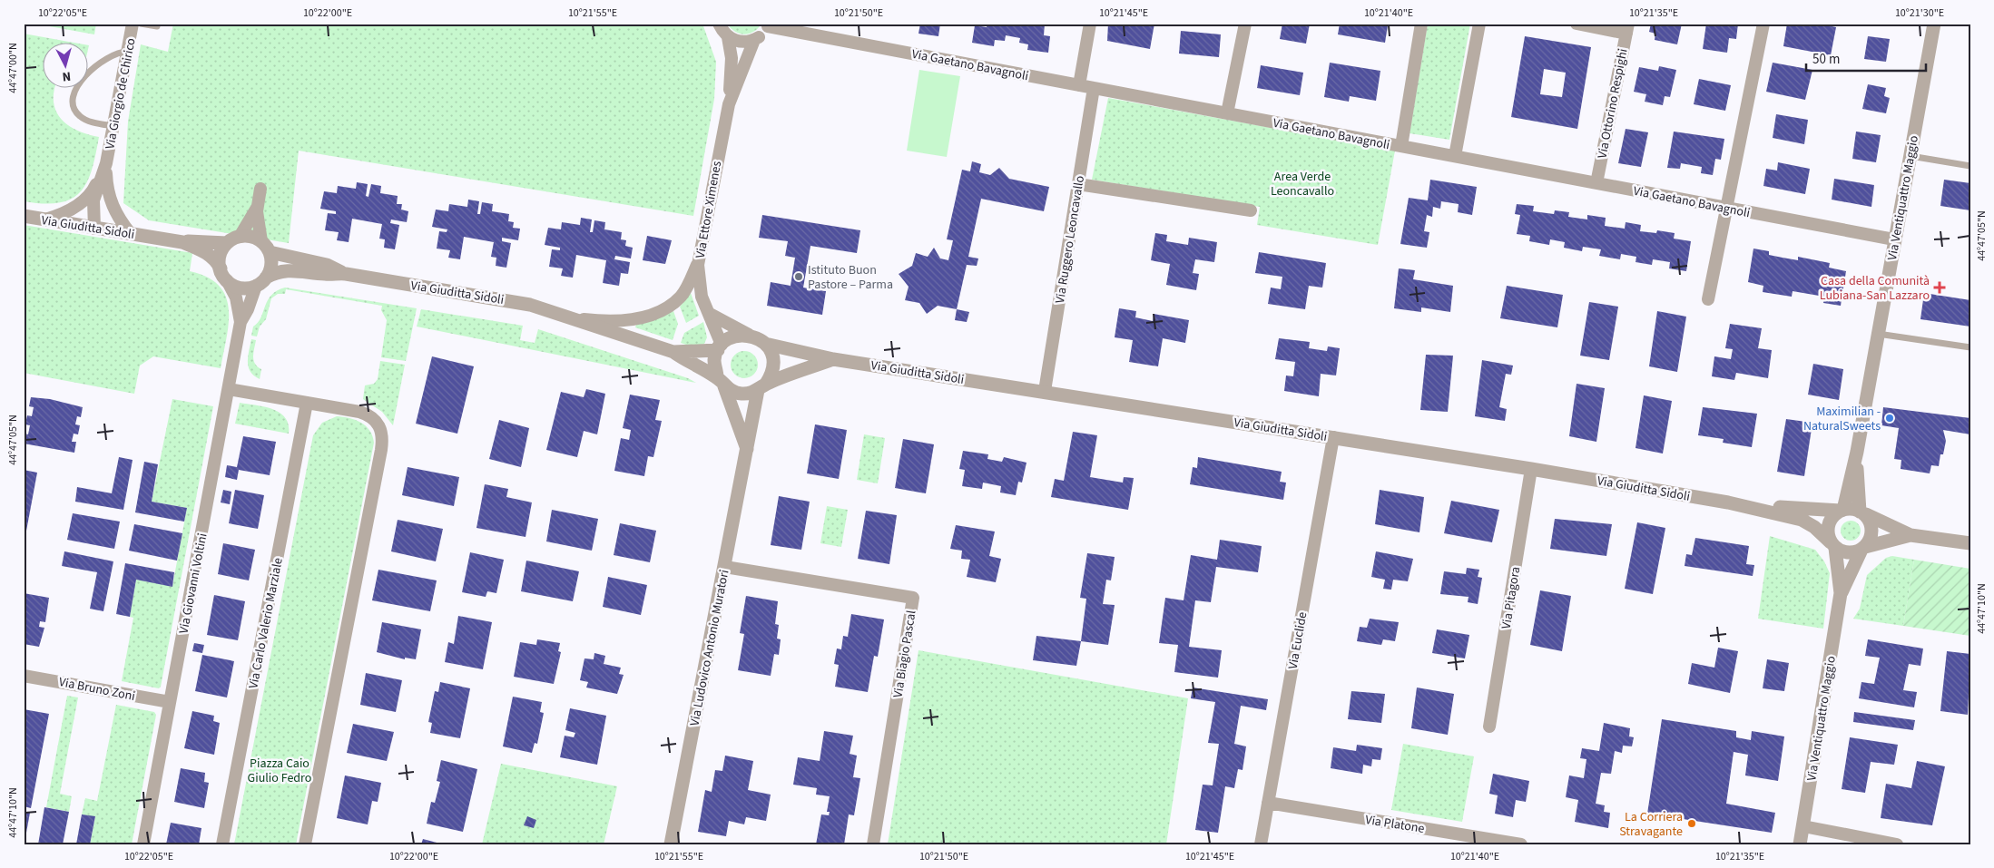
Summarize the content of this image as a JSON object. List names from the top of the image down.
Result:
{
  "streets": {
    "street": [
      "Via Gaetano Bavagnoli",
      "Via Giorgio de Chirico",
      "Via Ottorino Respighi",
      "Via Ventiquattro Maggio",
      "Via Ettore Ximenes",
      "Via Giuditta Sidoli",
      "Via Ruggero Leoncavallo",
      "Via Giovanni Voltini",
      "Via Pitagora",
      "Via Carlo Valerio Marziale",
      "Via Euclide",
      "Via Ludovico Antonio Muratori",
      "Via Biagio Pascal",
      "Via Bruno Zoni",
      "Via Platone"
    ]
  },
  "crossings": [
    ["Via Gaetano Bavagnoli", "Via Ottorino Respighi"],
    ["Via Gaetano Bavagnoli", "Via Ventiquattro Maggio"],
    ["Via Gaetano Bavagnoli", "Via Ettore Ximenes"],
    ["Via Gaetano Bavagnoli", "Via Ruggero Leoncavallo"],
    ["Via Giorgio de Chirico", "Via Giuditta Sidoli"],
    ["Via Ventiquattro Maggio", "Via Giuditta Sidoli"],
    ["Via Ettore Ximenes", "Via Giuditta Sidoli"],
    ["Via Ettore Ximenes", "Via Ludovico Antonio Muratori"],
    ["Via Giuditta Sidoli", "Via Ruggero Leoncavallo"],
    ["Via Giuditta Sidoli", "Via Giovanni Voltini"],
    ["Via Giuditta Sidoli", "Via Pitagora"],
    ["Via Giuditta Sidoli", "Via Euclide"],
    ["Via Giuditta Sidoli", "Via Ludovico Antonio Muratori"],
    ["Via Giovanni Voltini", "Via Bruno Zoni"],
    ["Via Euclide", "Via Platone"],
    ["Via Ludovico Antonio Muratori", "Via Biagio Pascal"]
  ],
  "parks": ["Area Verde Leoncavallo", "Piazza Caio Giulio Fedro"],
  "places": {
    "other": ["Istituto Buon Pastore – Parma", "Maximilian - NaturalSweets", "La Corriera Stravagante"],
    "health": ["Casa della Comunità Lubiana-San Lazzaro"]
  },
  "scale_bar": "50 m",
  "north": "bottom",
  "coordinates": [
    "10°22'05\"E",
    "10°22'00\"E",
    "10°21'55\"E",
    "10°21'50\"E",
    "10°21'45\"E",
    "10°21'40\"E",
    "10°21'35\"E",
    "10°21'30\"E",
    "44°47'00\"N",
    "44°47'05\"N",
    "44°47'10\"N"
  ]
}
